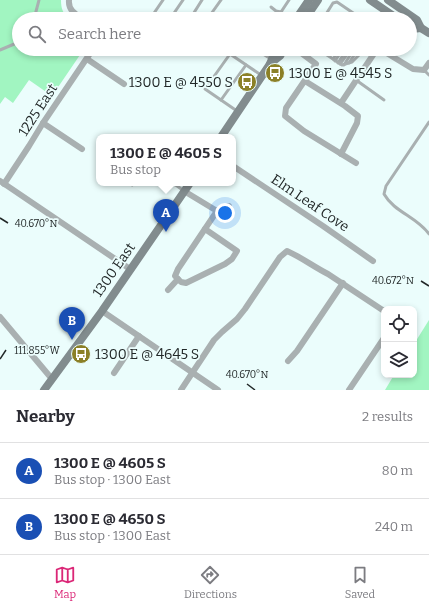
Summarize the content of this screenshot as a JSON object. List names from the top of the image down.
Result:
{
  "streets": {
    "main road": ["1300 East"],
    "street": ["1225 East", "Elm Leaf Cove"]
  },
  "places": {
    "bus stop": ["1300 E @ 4545 S", "1300 E @ 4550 S", "1300 E @ 4645 S"]
  },
  "page": {
    "search": "Search here",
    "popup": ["1300 E @ 4605 S", "Bus stop"],
    "pins": ["A", "B"],
    "heading": ["Nearby", "2 results"],
    "list": [
      {
        "mark": "A",
        "name": "1300 E @ 4605 S",
        "note": "Bus stop · 1300 East",
        "value": "80 m"
      },
      {
        "mark": "B",
        "name": "1300 E @ 4650 S",
        "note": "Bus stop · 1300 East",
        "value": "240 m"
      }
    ],
    "nav": ["Map", "Directions", "Saved"]
  },
  "coordinates": ["40.670°N", "40.672°N", "111.855°W"]
}
